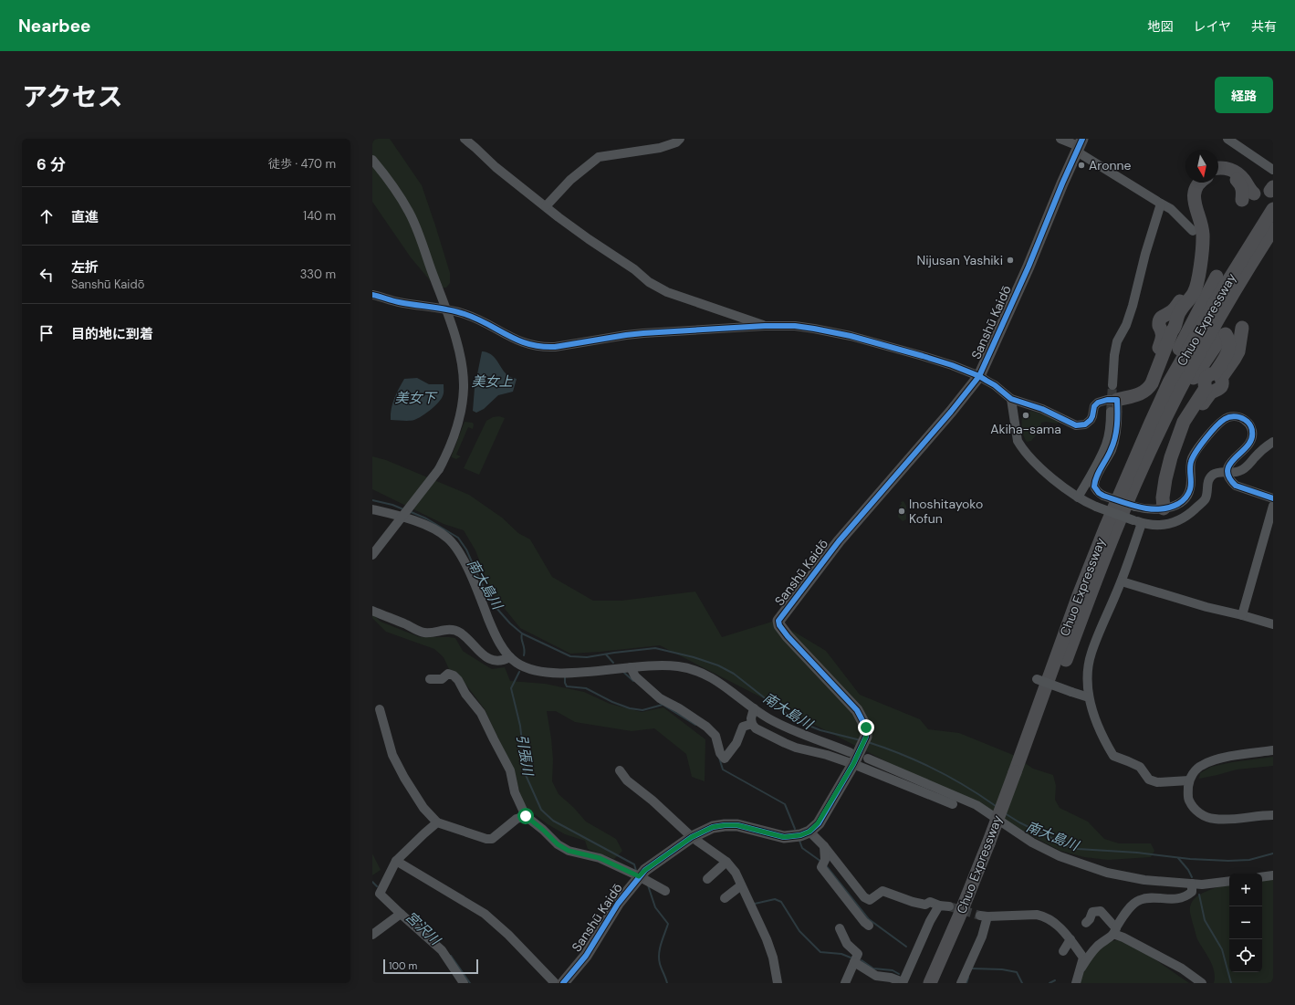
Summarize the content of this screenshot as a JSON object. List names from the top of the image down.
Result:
{
  "streets": {
    "highway": ["Chuo Expressway"],
    "main road": ["Sanshū Kaidō"]
  },
  "water": [
    "美女上",
    "美女下",
    "南大島川",
    "引張川",
    "宮沢川"
  ],
  "places": [
    "Aronne",
    "Nijusan Yashiki",
    "Akiha-sama",
    "Inoshitayoko Kofun"
  ],
  "scale_bar": "100 m",
  "north": "bottom",
  "page": {
    "header": "Nearbee",
    "nav": ["地図", "レイヤ", "共有"],
    "title": "アクセス",
    "buttons": "経路",
    "heading": ["6 分", "徒歩 · 470 m"],
    "list": [
      ["直進", "140 m"],
      ["左折", "Sanshū Kaidō", "330 m"],
      "目的地に到着"
    ],
    "map_buttons": ["+", "−"],
    "scale": "100 m"
  }
}
